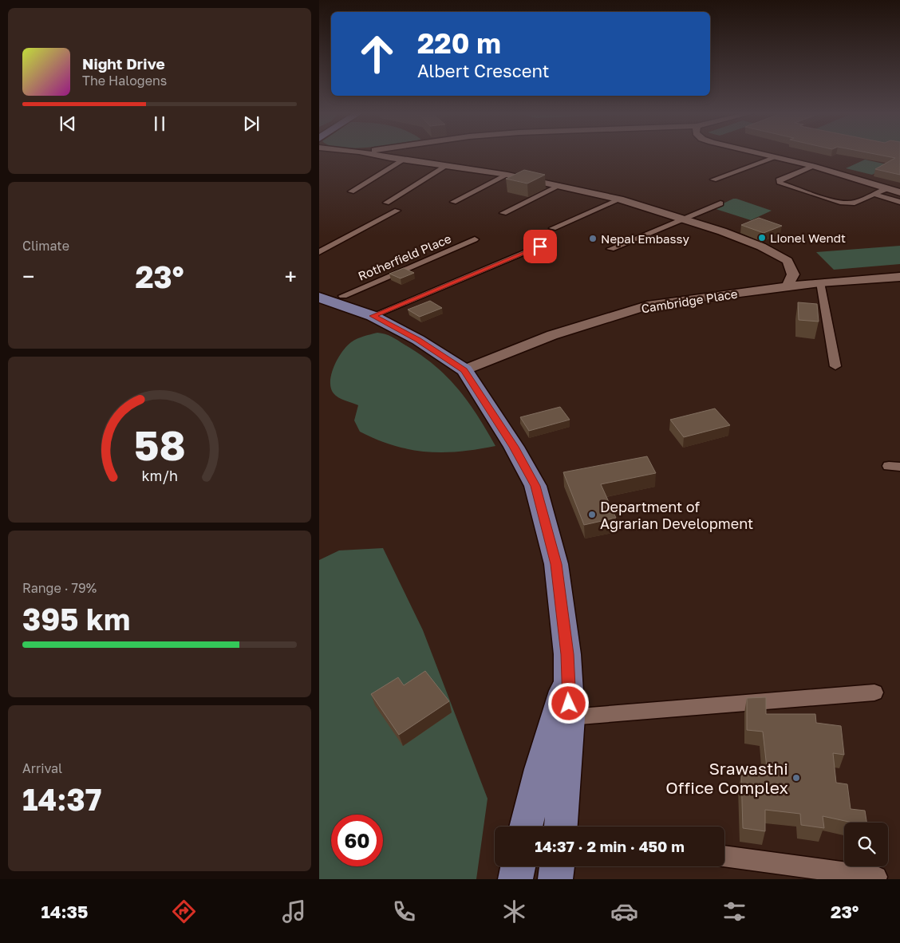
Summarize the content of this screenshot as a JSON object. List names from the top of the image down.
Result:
{
  "streets": {
    "main road": ["Cambridge Place"],
    "street": ["Rotherfield Place"]
  },
  "places": [
    "Lionel Wendt",
    "Nepal Embassy",
    "Department of Agrarian Development",
    "Srawasthi Office Complex"
  ],
  "page": {
    "turn": ["220 m", "Albert Crescent"],
    "song": ["Night Drive", "The Halogens"],
    "tile": [
      "Climate",
      ["Range · 79%", "395 km"],
      ["Arrival", "14:37"]
    ],
    "heat": ["−", "23°", "+"],
    "limit": "60",
    "trip": "14:37 · 2 min · 450 m",
    "tabs": ["14:35", "23°"],
    "gauge": ["58", "km/h"]
  }
}
